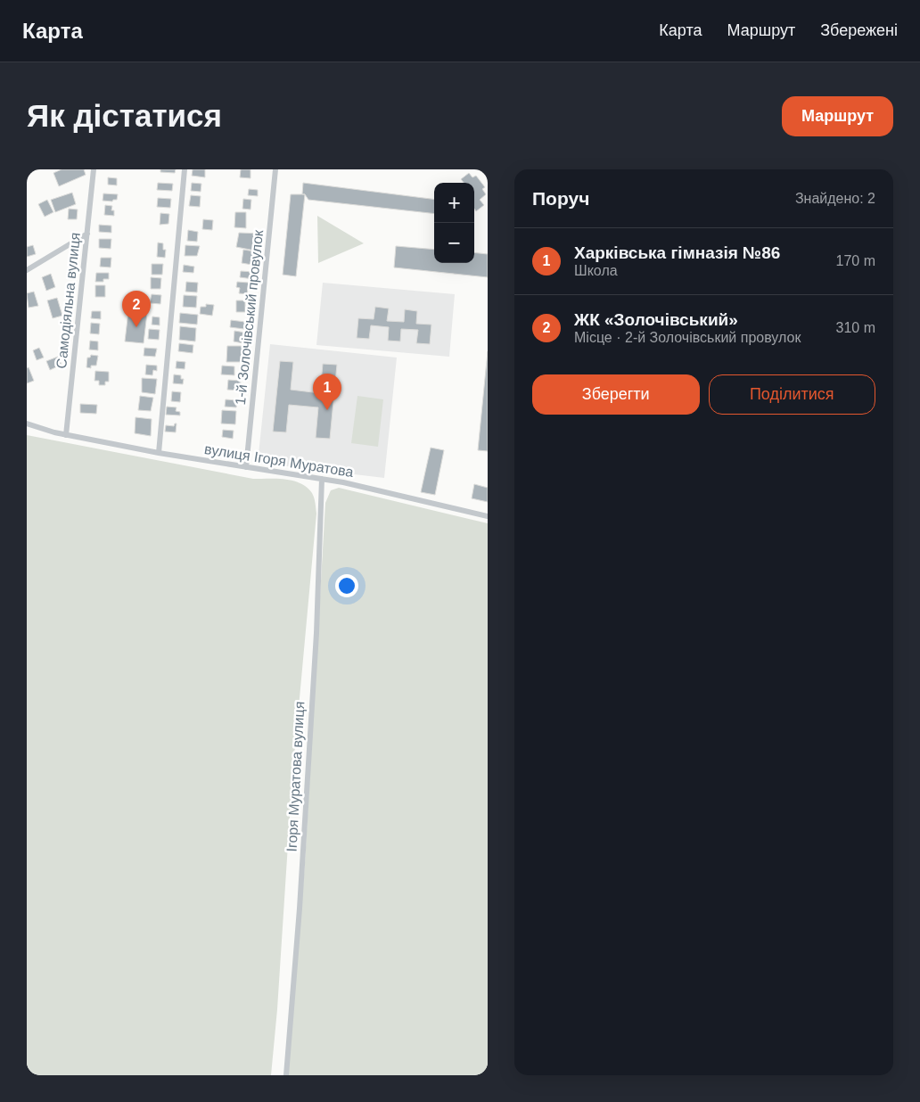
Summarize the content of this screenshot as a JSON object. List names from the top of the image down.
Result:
{
  "streets": {
    "street": [
      "Самодіяльна вулиця",
      "1-й Золочівський провулок",
      "вулиця Ігоря Муратова",
      "Ігоря Муратова вулиця"
    ]
  },
  "crossings": [
    ["Самодіяльна вулиця", "вулиця Ігоря Муратова"],
    ["1-й Золочівський провулок", "вулиця Ігоря Муратова"],
    ["вулиця Ігоря Муратова", "Ігоря Муратова вулиця"]
  ],
  "page": {
    "header": "Карта",
    "nav": ["Карта", "Маршрут", "Збережені"],
    "buttons": [
      "Маршрут",
      ["Зберегти", "Поділитися"]
    ],
    "title": "Як дістатися",
    "heading": ["Поруч", "Знайдено: 2"],
    "map_buttons": ["+", "−"],
    "list": [
      {
        "mark": "1",
        "name": "Харківська гімназія №86",
        "note": "Школа",
        "value": "170 m"
      },
      {
        "mark": "2",
        "name": "ЖК «Золочівський»",
        "note": "Місце · 2-й Золочівський провулок",
        "value": "310 m"
      }
    ],
    "pins": ["2", "1"]
  }
}
